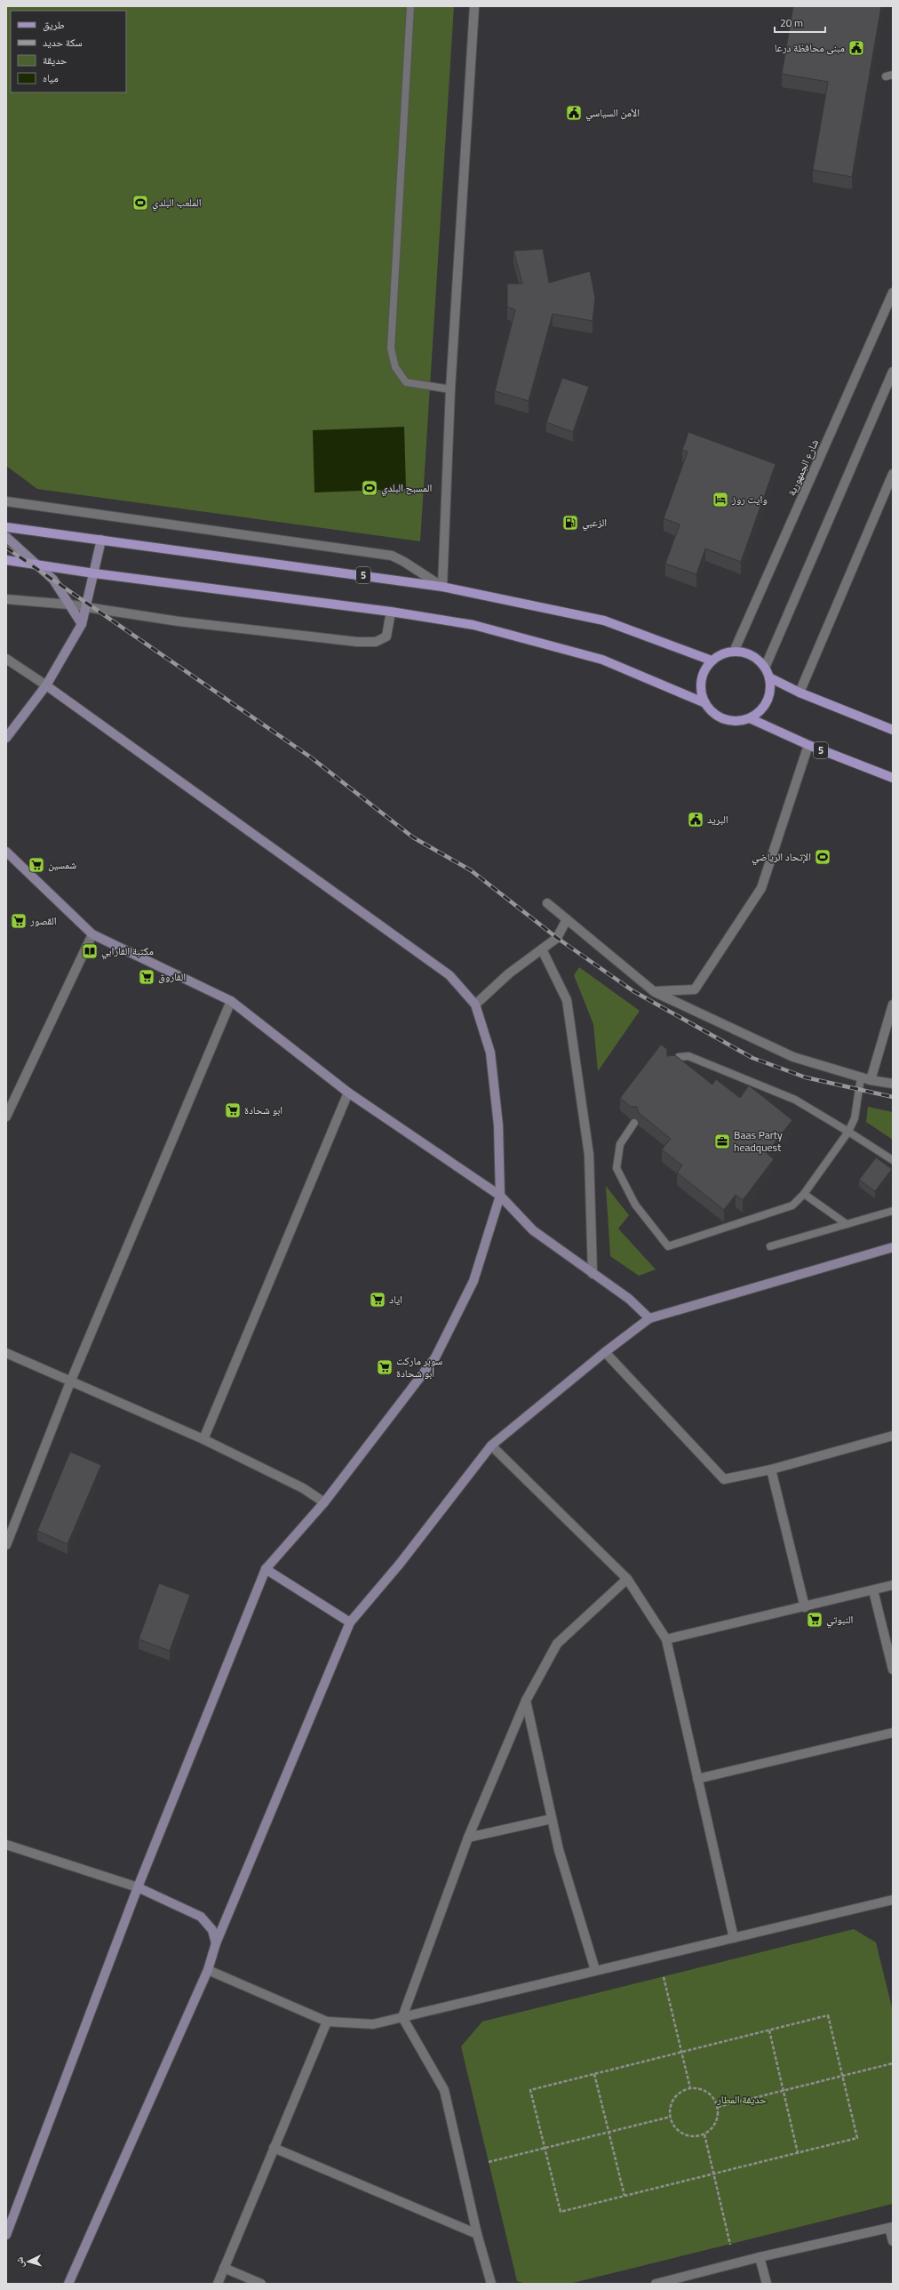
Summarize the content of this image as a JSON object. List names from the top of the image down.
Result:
{
  "streets": {
    "main road": ["5"],
    "street": ["شارع الجمهورية"]
  },
  "crossings": [
    ["شارع الجمهورية", "5"]
  ],
  "parks": ["حديفة المطار"],
  "places": {
    "public building": ["مبنى محافظة درعا", "الأمن السياسي", "البريد"],
    "sports": ["الملعب البلدي", "المسبح البلدي", "الإتحاد الرياضي"],
    "hotel": ["وايت روز"],
    "fuel station": ["الزعبي"],
    "supermarket": [
      "شمسين",
      "القصور",
      "الفاروق",
      "ابو شحادة",
      "اياد",
      "سوبر ماركت أبو شحادة",
      "النبوتي"
    ],
    "library": ["مكتبة الفارابي"],
    "office": ["Baas Party headquest"]
  },
  "legend": [
    "طريق",
    "سكة حديد",
    "حديقة",
    "مياه"
  ],
  "scale_bar": "20 m",
  "north": "left"
}
